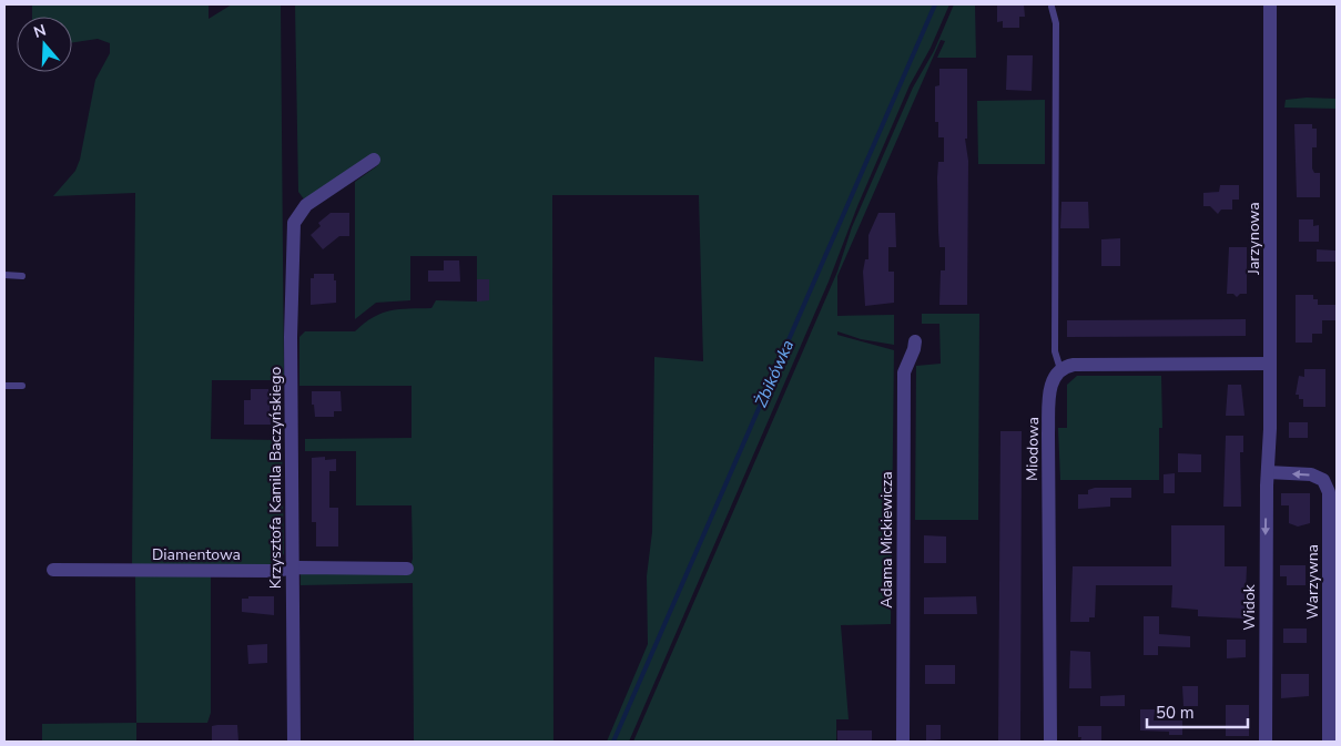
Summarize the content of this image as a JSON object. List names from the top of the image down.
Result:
{
  "streets": {
    "street": [
      "Jarzynowa",
      "Miodowa",
      "Krzysztofa Kamila Baczyńskiego",
      "Adama Mickiewicza",
      "Diamentowa",
      "Warzywna",
      "Widok"
    ]
  },
  "crossings": [
    ["Jarzynowa", "Warzywna"],
    ["Jarzynowa", "Widok"],
    ["Krzysztofa Kamila Baczyńskiego", "Diamentowa"],
    ["Warzywna", "Widok"]
  ],
  "one_way": ["Warzywna", "Widok"],
  "water": ["Żbikówka"],
  "scale_bar": "50 m",
  "north": "top"
}
